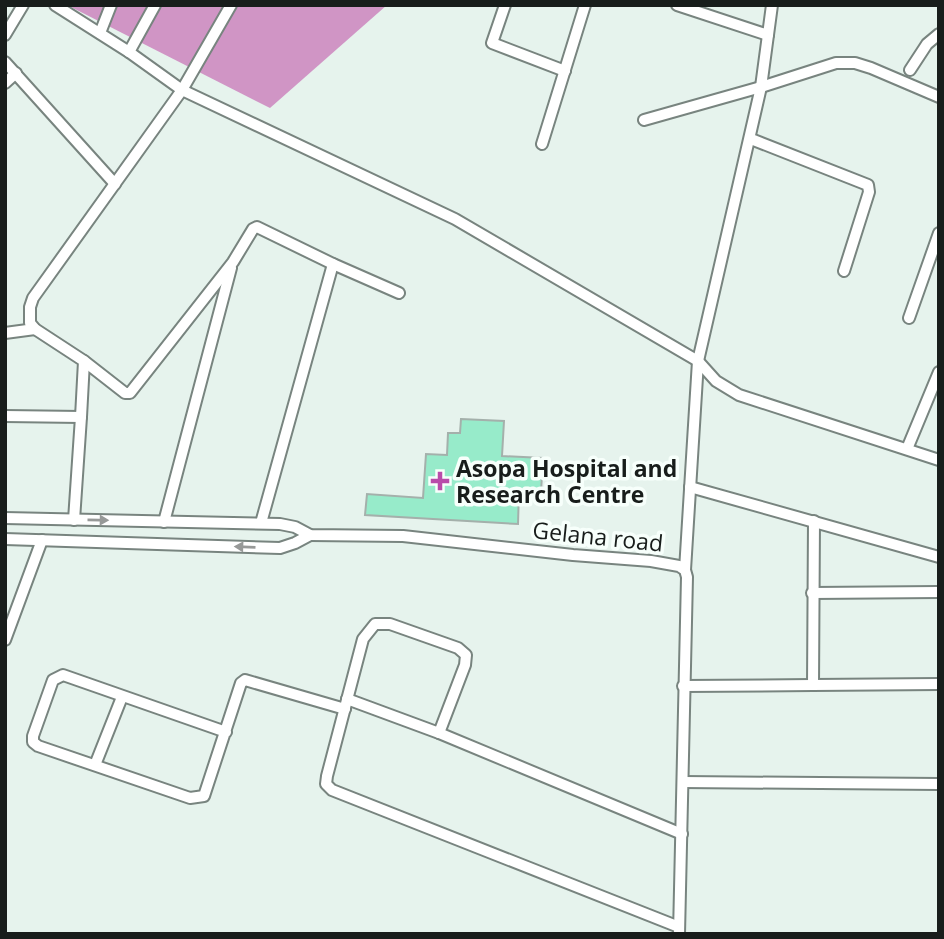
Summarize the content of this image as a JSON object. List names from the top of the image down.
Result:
{
  "streets": {
    "street": ["Gelana road"]
  },
  "places": {
    "health": ["Asopa Hospital and Research Centre"]
  }
}
